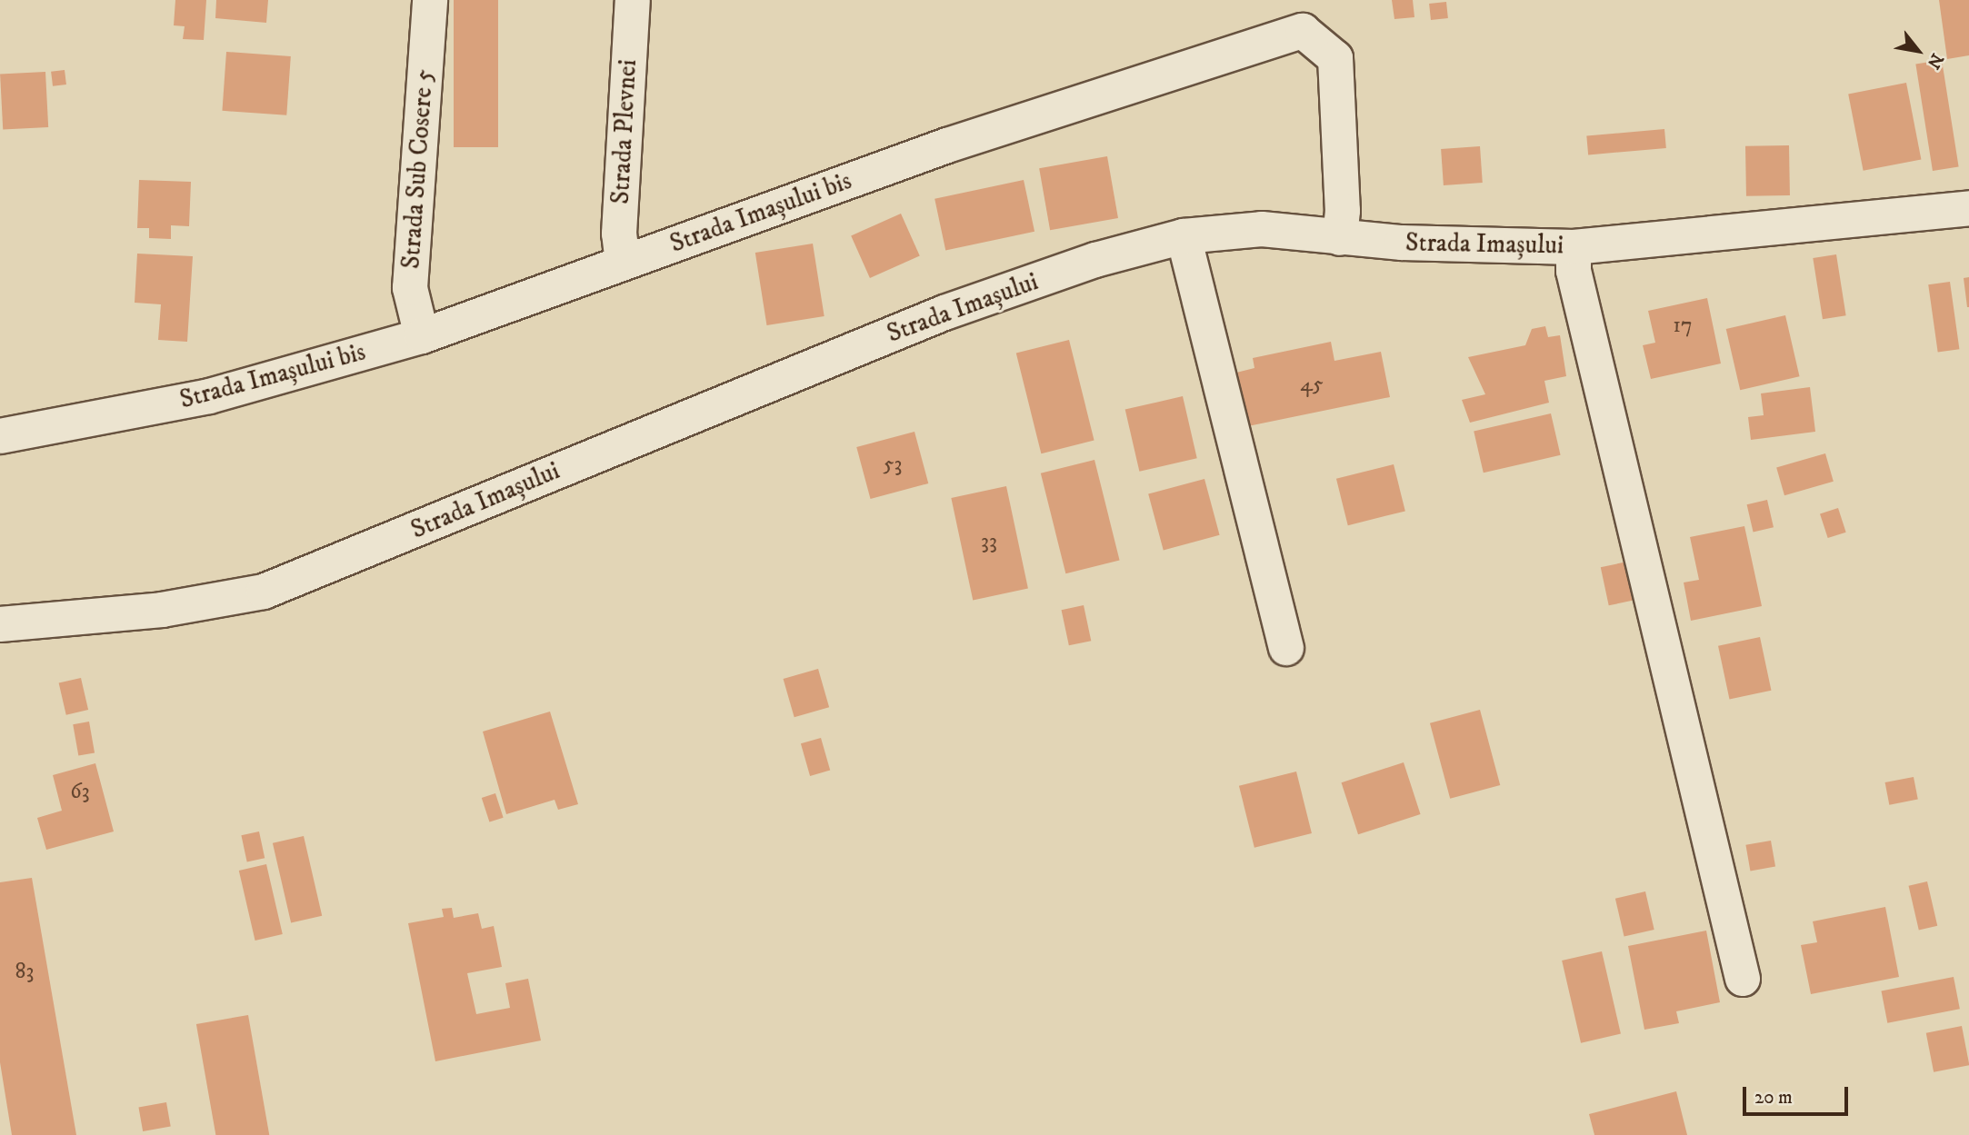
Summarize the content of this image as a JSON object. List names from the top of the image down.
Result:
{
  "streets": {
    "street": [
      "Strada Plevnei",
      "Strada Sub Cosere 5",
      "Strada Imașului bis",
      "Strada Imașului"
    ]
  },
  "crossings": [
    ["Strada Plevnei", "Strada Imașului bis"],
    ["Strada Sub Cosere 5", "Strada Imașului bis"],
    ["Strada Imașului bis", "Strada Imașului"]
  ],
  "house_numbers": [
    "17",
    "45",
    "53",
    "33",
    "63",
    "83"
  ],
  "scale_bar": "20 m",
  "north": "bottom right"
}
